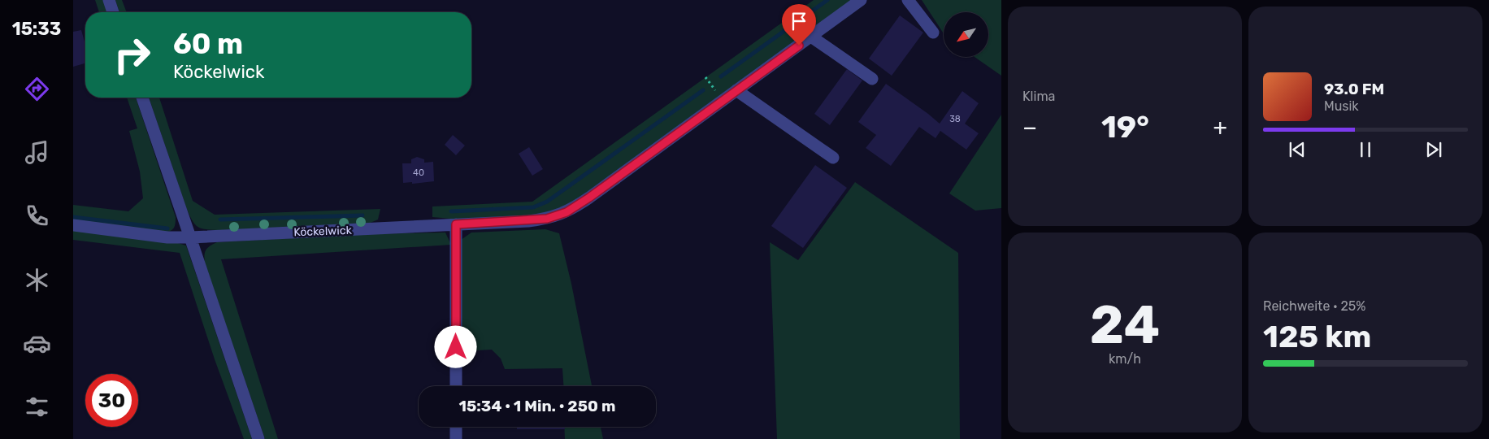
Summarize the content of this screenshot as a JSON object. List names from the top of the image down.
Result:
{
  "streets": {
    "street": ["Köckelwick"]
  },
  "house_numbers": ["38", "40"],
  "north": "bottom left",
  "page": {
    "tabs": "15:33",
    "tile": [
      "Klima",
      ["24", "km/h"],
      ["Reichweite · 25%", "125 km"]
    ],
    "turn": ["60 m", "Köckelwick"],
    "song": ["93.0 FM", "Musik"],
    "heat": ["−", "19°", "+"],
    "limit": "30",
    "trip": "15:34 · 1 Min. · 250 m"
  }
}
